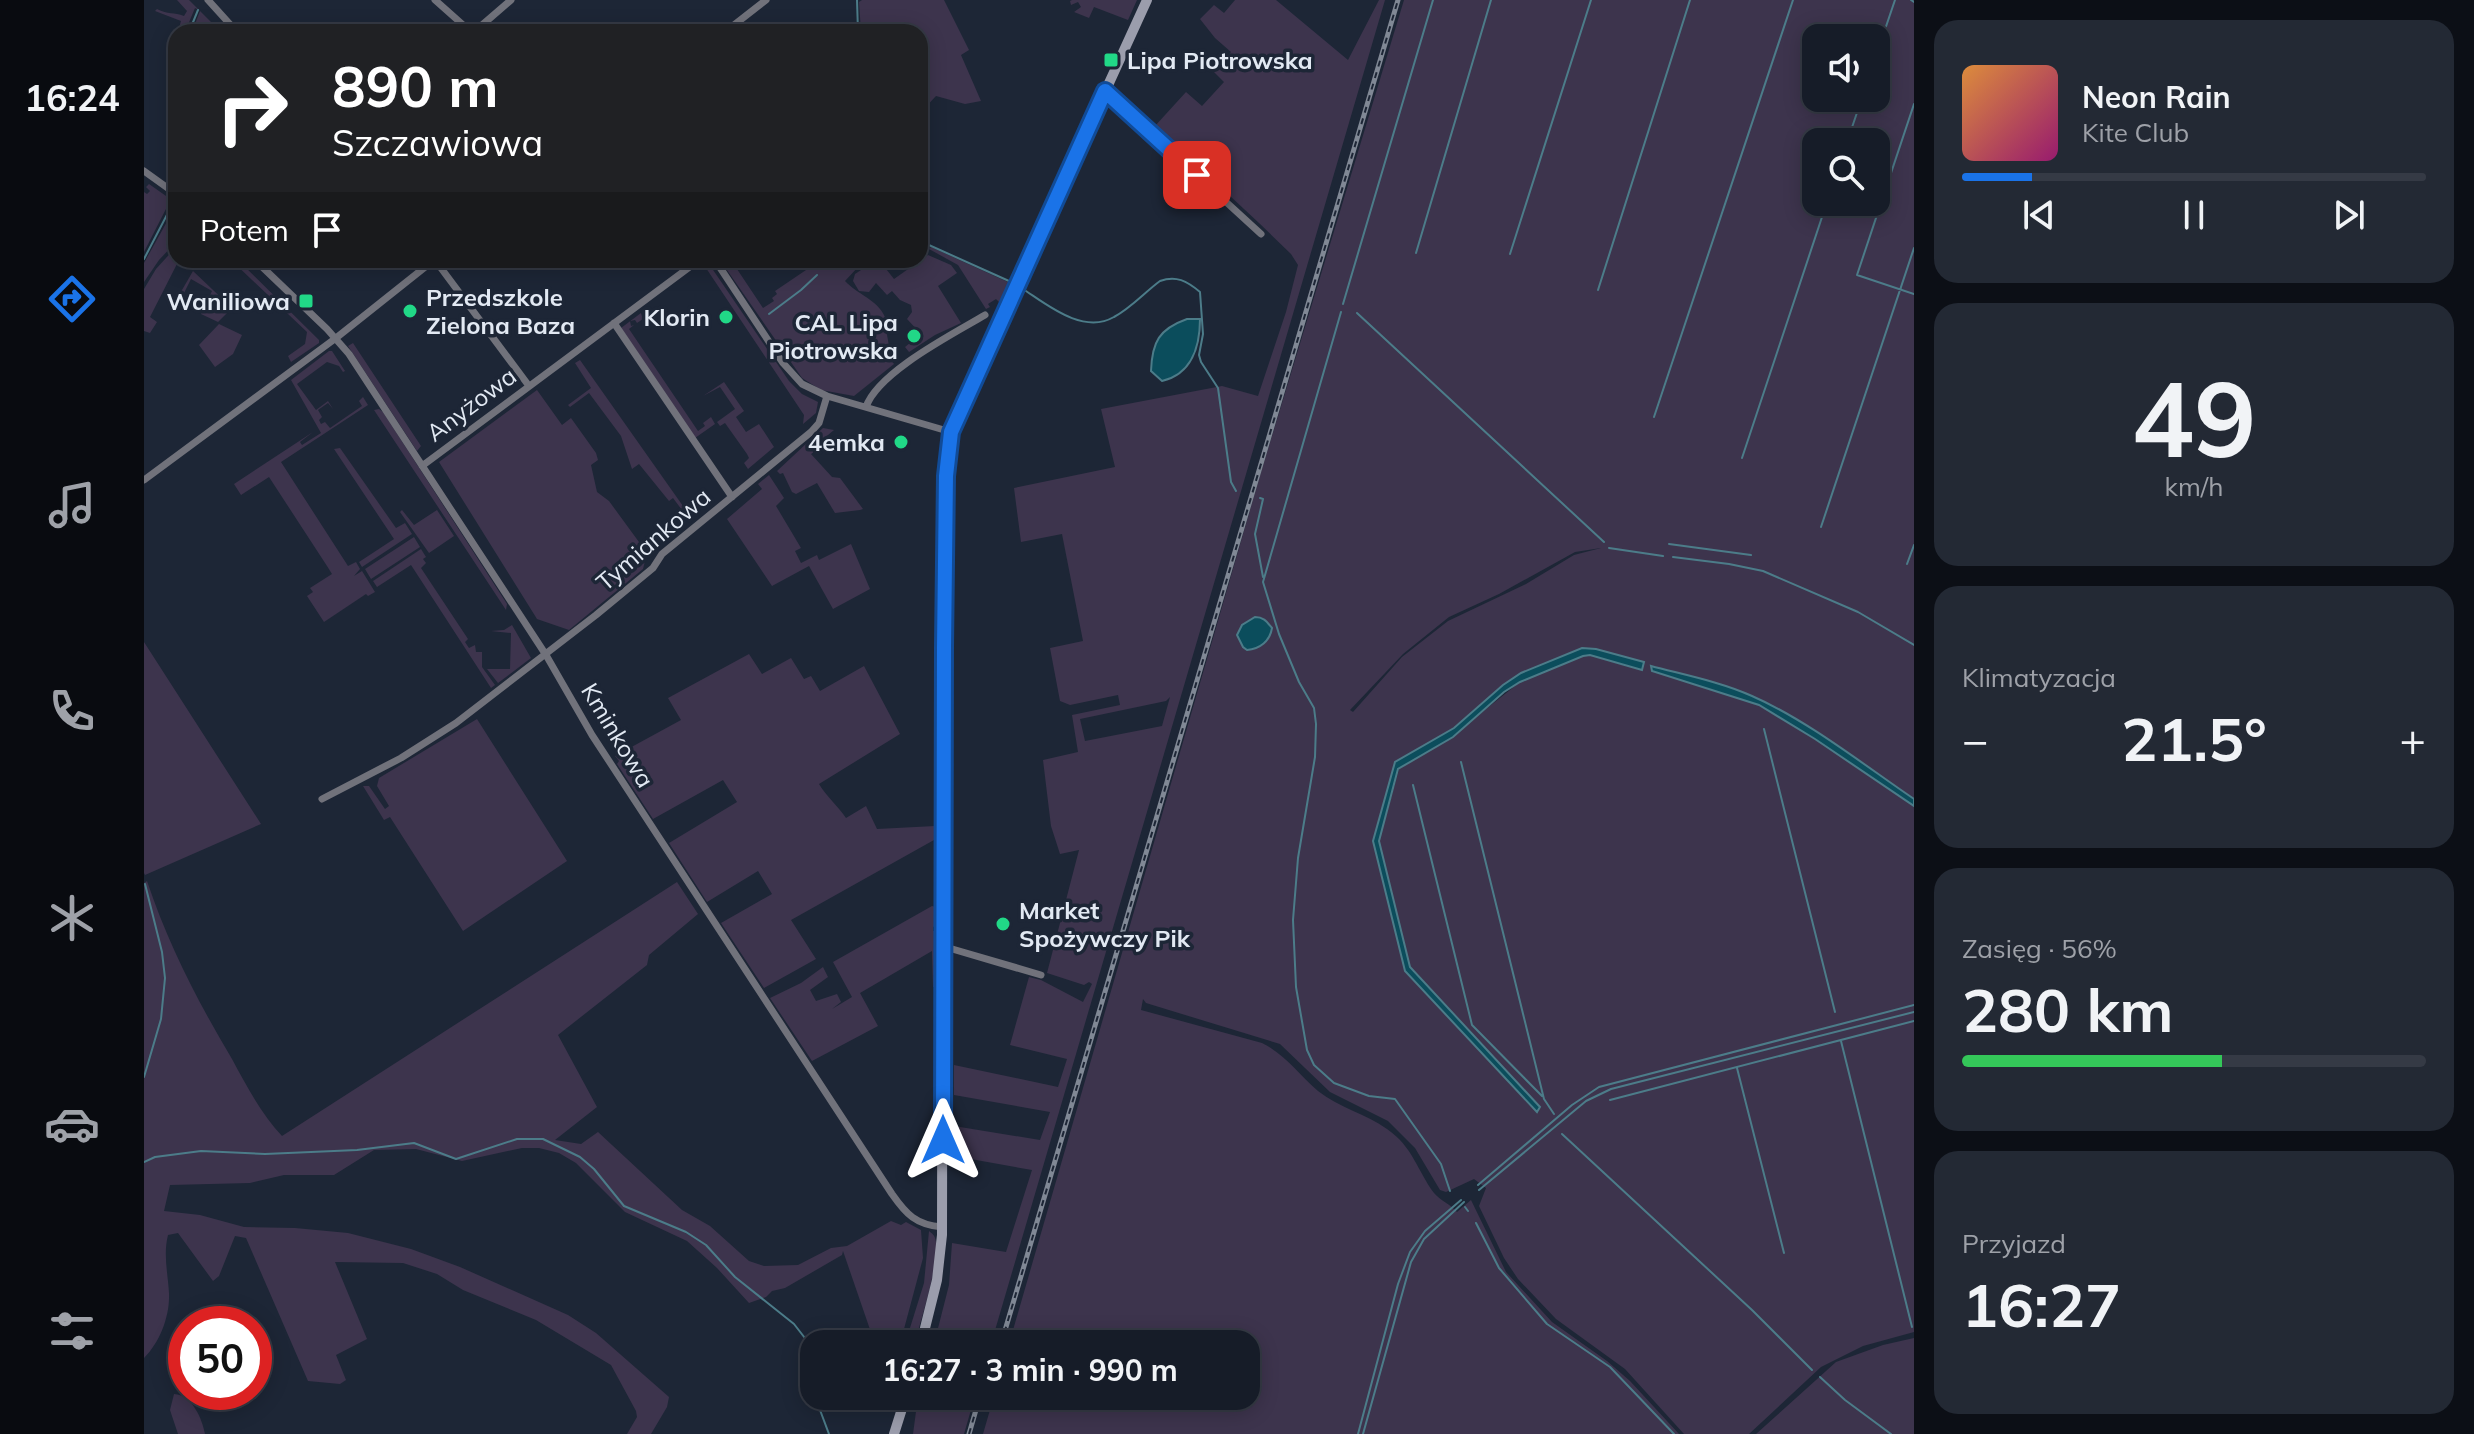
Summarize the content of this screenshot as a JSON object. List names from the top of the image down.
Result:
{
  "streets": {
    "street": ["Anyżowa", "Tymiankowa", "Kminkowa"]
  },
  "crossings": [
    ["Anyżowa", "Kminkowa"],
    ["Tymiankowa", "Kminkowa"]
  ],
  "places": {
    "transit": ["Lipa Piotrowska", "Waniliowa"],
    "other": [
      "Przedszkole Zielona Baza",
      "Klorin",
      "CAL Lipa Piotrowska",
      "4emka",
      "Market Spożywczy Pik"
    ]
  },
  "page": {
    "tabs": "16:24",
    "turn": ["890 m", "Szczawiowa"],
    "song": ["Neon Rain", "Kite Club"],
    "then": "Potem",
    "tile": [
      ["49", "km/h"],
      "Klimatyzacja",
      ["Zasięg · 56%", "280 km"],
      ["Przyjazd", "16:27"]
    ],
    "heat": ["−", "21.5°", "+"],
    "limit": "50",
    "trip": "16:27 · 3 min · 990 m"
  }
}
